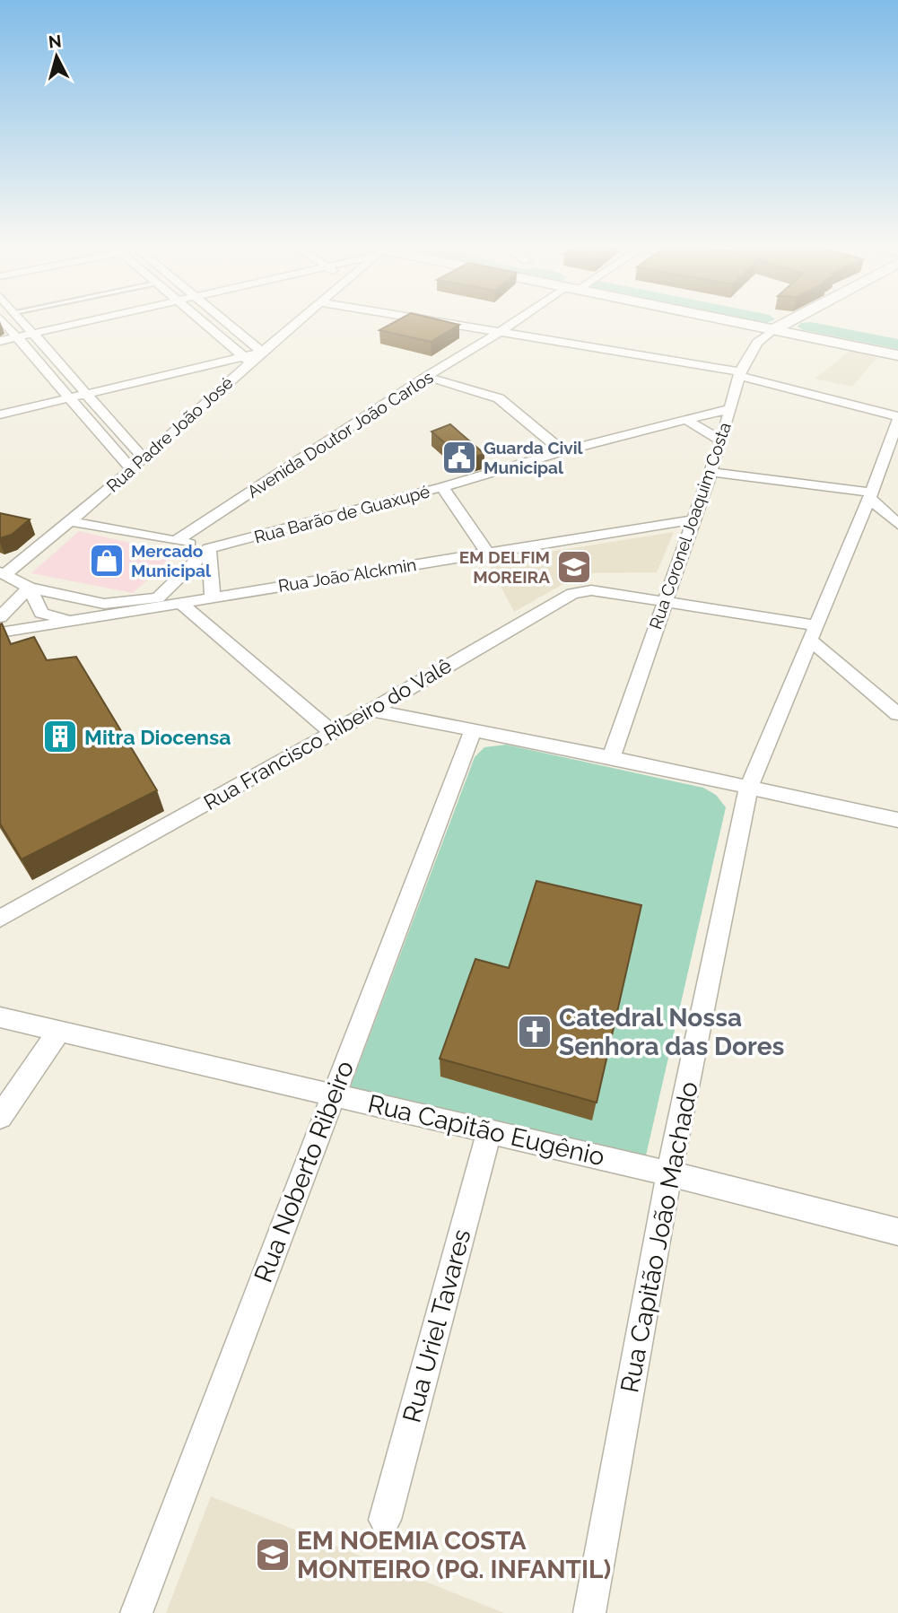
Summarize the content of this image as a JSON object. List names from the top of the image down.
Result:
{
  "streets": {
    "main road": ["Rua Coronel Joaquim Costa"],
    "street": [
      "Rua Padre João José",
      "Avenida Doutor João Carlos",
      "Rua Barão de Guaxupé",
      "Rua João Alckmin",
      "Rua Francisco Ribeiro do Valê",
      "Rua Capitão Eugênio",
      "Rua Noberto Ribeiro",
      "Rua Capitão João Machado",
      "Rua Uriel Tavares"
    ]
  },
  "crossings": [
    ["Rua Barão de Guaxupé", "Rua Coronel Joaquim Costa"],
    ["Rua Coronel Joaquim Costa", "Rua João Alckmin"],
    ["Rua Coronel Joaquim Costa", "Rua Francisco Ribeiro do Valê"],
    ["Rua Francisco Ribeiro do Valê", "Rua Capitão João Machado"],
    ["Rua Capitão Eugênio", "Rua Noberto Ribeiro"],
    ["Rua Capitão Eugênio", "Rua Capitão João Machado"],
    ["Rua Capitão Eugênio", "Rua Uriel Tavares"]
  ],
  "places": {
    "public building": ["Guarda Civil Municipal"],
    "shop": ["Mercado Municipal"],
    "school or university": ["EM DELFIM MOREIRA", "EM NOEMIA COSTA MONTEIRO (PQ. INFANTIL)"],
    "building": ["Mitra Diocensa"],
    "church": ["Catedral Nossa Senhora das Dores"]
  },
  "north": "top"
}
